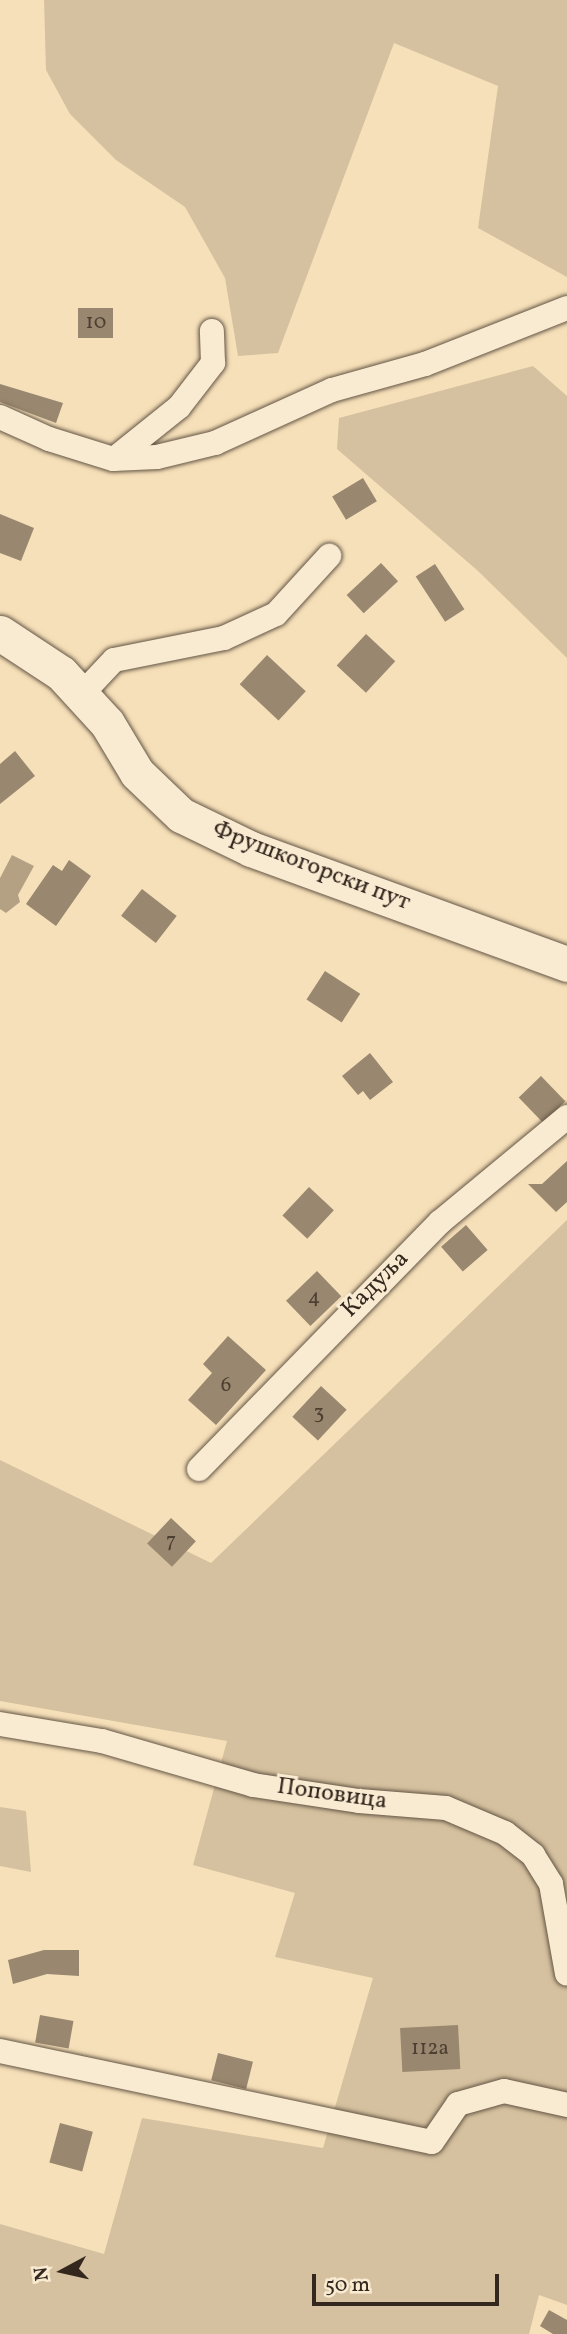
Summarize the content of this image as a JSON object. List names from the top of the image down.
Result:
{
  "streets": {
    "street": ["Фрушкогорски пут", "Кадуља", "Поповица"]
  },
  "house_numbers": [
    "10",
    "4",
    "6",
    "3",
    "7",
    "112a"
  ],
  "scale_bar": "50 m",
  "north": "left"
}
